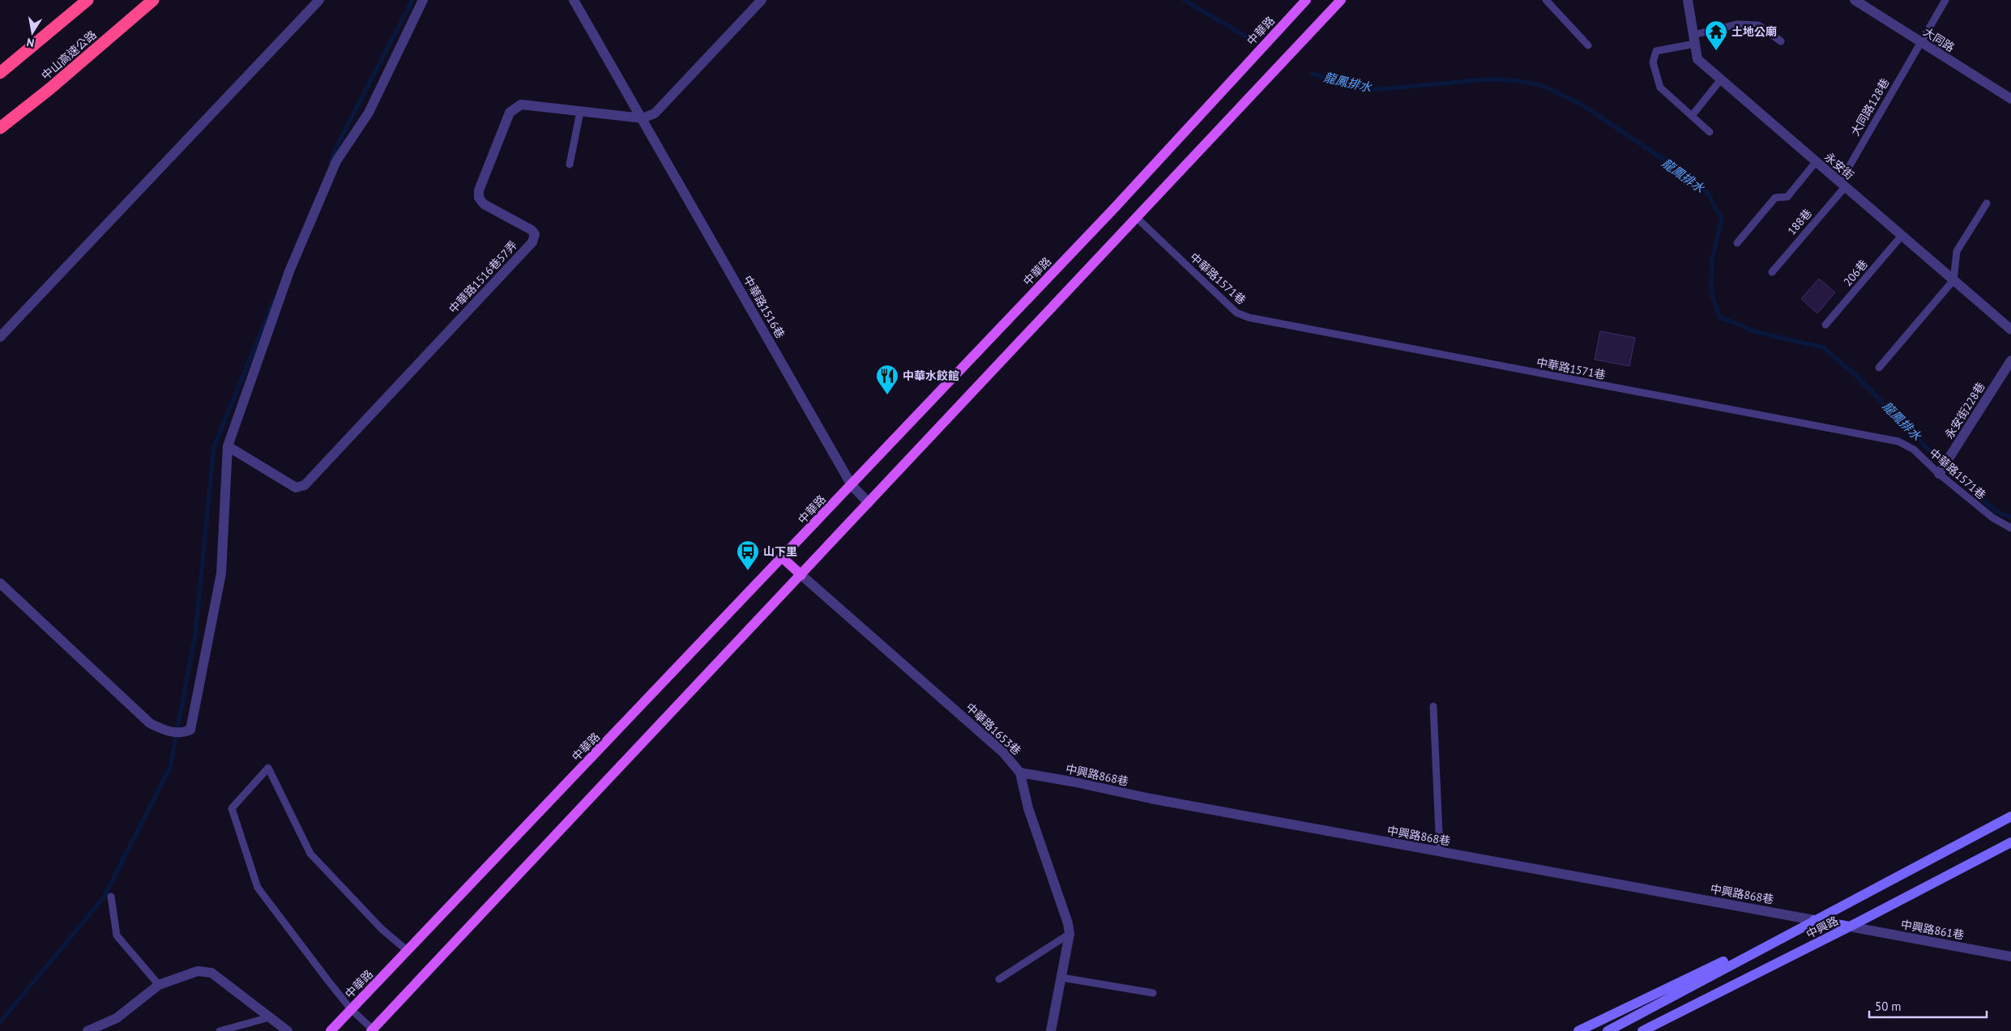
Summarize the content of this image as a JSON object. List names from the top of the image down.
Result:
{
  "streets": {
    "highway": ["中山高速公路"],
    "main road": ["中華路"],
    "street": [
      "大同路",
      "永安街",
      "中華路1516巷57弄",
      "中華路1516巷",
      "永安街228巷",
      "中華路1653巷",
      "中興路868巷",
      "中興路",
      "中興路861巷"
    ],
    "lane": [
      "大同路128巷",
      "188巷",
      "206巷",
      "中華路1571巷"
    ]
  },
  "crossings": [
    ["中華路", "中華路1516巷"],
    ["大同路", "大同路128巷"],
    ["大同路128巷", "永安街"],
    ["大同路128巷", "188巷"],
    ["永安街", "188巷"],
    ["永安街", "206巷"],
    ["中華路1516巷57弄", "中華路1516巷"],
    ["中華路1571巷", "永安街228巷"],
    ["中華路1653巷", "中興路868巷"],
    ["中興路868巷", "中興路"],
    ["中興路", "中興路861巷"]
  ],
  "water": ["龍鳳排水"],
  "places": {
    "temple": ["土地公廟"],
    "restaurant": ["中華水餃館"],
    "bus stop": ["山下里"]
  },
  "scale_bar": "50 m",
  "north": "bottom"
}
